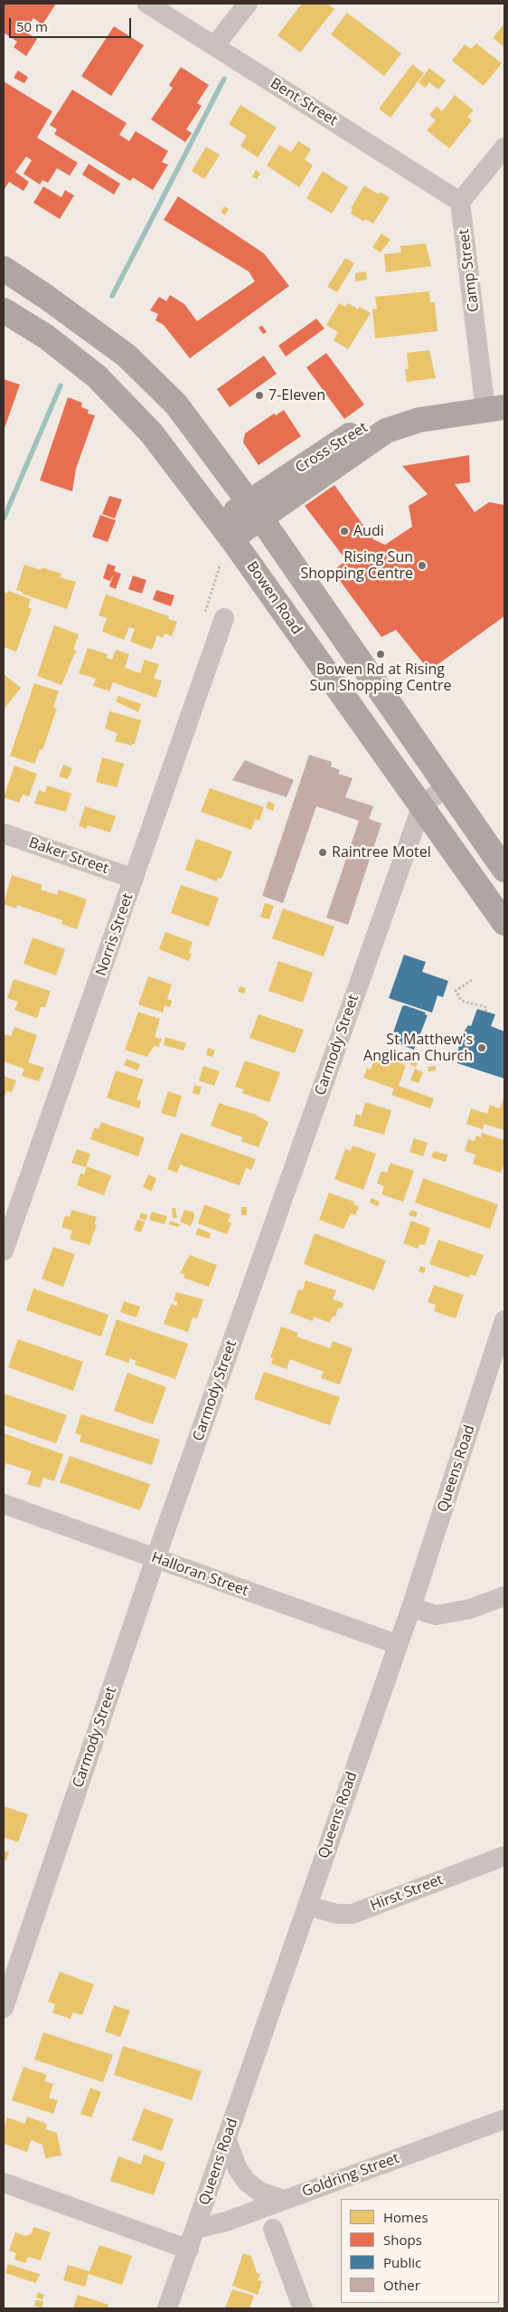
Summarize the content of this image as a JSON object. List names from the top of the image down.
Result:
{
  "streets": {
    "main road": ["Cross Street", "Bowen Road"],
    "street": [
      "Bent Street",
      "Camp Street",
      "Baker Street",
      "Norris Street",
      "Carmody Street",
      "Queens Road",
      "Halloran Street",
      "Hirst Street",
      "Goldring Street"
    ]
  },
  "crossings": [
    ["Bent Street", "Camp Street"],
    ["Camp Street", "Cross Street"],
    ["Cross Street", "Bowen Road"],
    ["Bowen Road", "Carmody Street"],
    ["Baker Street", "Norris Street"],
    ["Carmody Street", "Halloran Street"],
    ["Queens Road", "Halloran Street"],
    ["Queens Road", "Hirst Street"],
    ["Queens Road", "Goldring Street"]
  ],
  "places": [
    "7-Eleven",
    "Audi",
    "Rising Sun Shopping Centre",
    "Bowen Rd at Rising Sun Shopping Centre",
    "Raintree Motel",
    "St Matthew's Anglican Church"
  ],
  "legend": [
    "Homes",
    "Shops",
    "Public",
    "Other"
  ],
  "scale_bar": "50 m"
}
